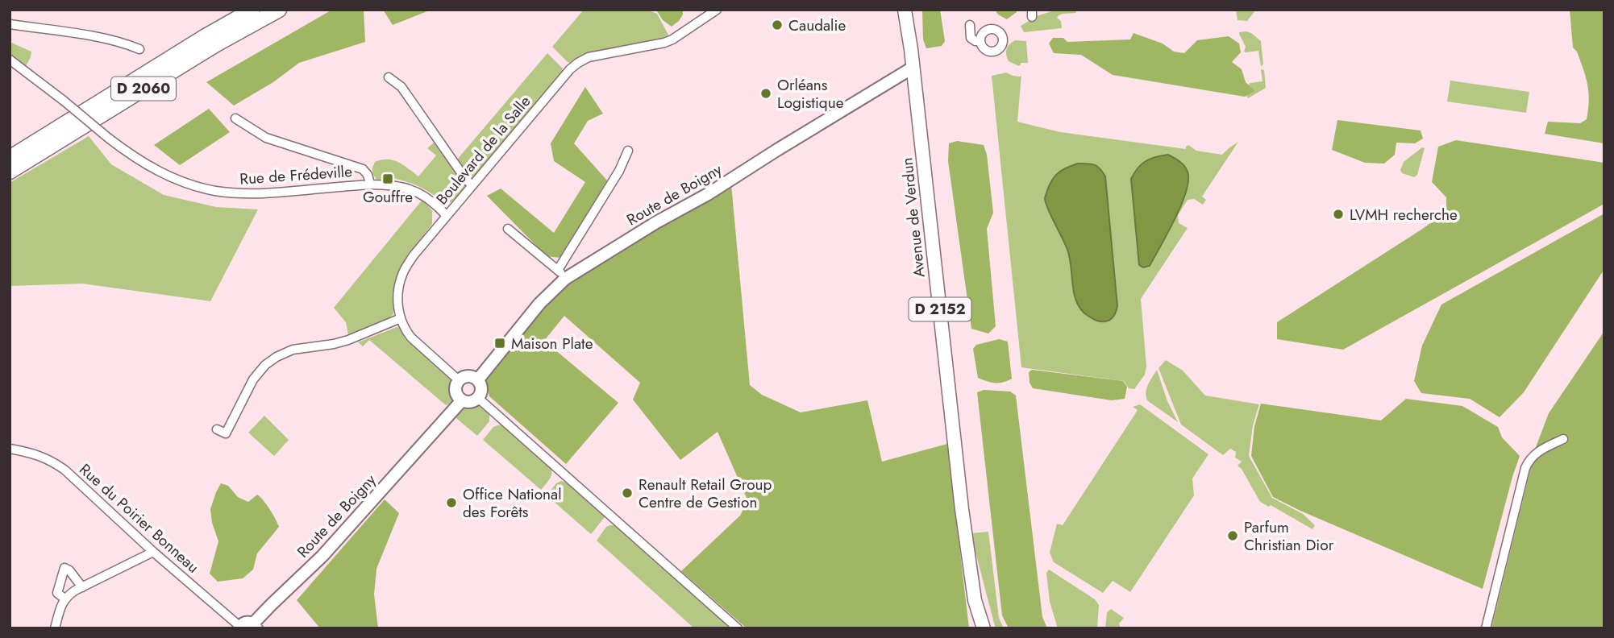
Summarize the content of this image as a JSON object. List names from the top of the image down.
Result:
{
  "streets": {
    "highway": ["D 2060"],
    "main road": ["Avenue de Verdun", "D 2152"],
    "street": [
      "Boulevard de la Salle",
      "Rue de Frédeville",
      "Route de Boigny",
      "Rue du Poirier Bonneau"
    ]
  },
  "crossings": [
    ["Boulevard de la Salle", "Rue de Frédeville"],
    ["Boulevard de la Salle", "Route de Boigny"],
    ["Route de Boigny", "Avenue de Verdun"]
  ],
  "places": {
    "other": [
      "Caudalie",
      "Orléans Logistique",
      "LVMH recherche",
      "Renault Retail Group Centre de Gestion",
      "Office National des Forêts",
      "Parfum Christian Dior"
    ],
    "transit": ["Gouffre", "Maison Plate"]
  }
}
